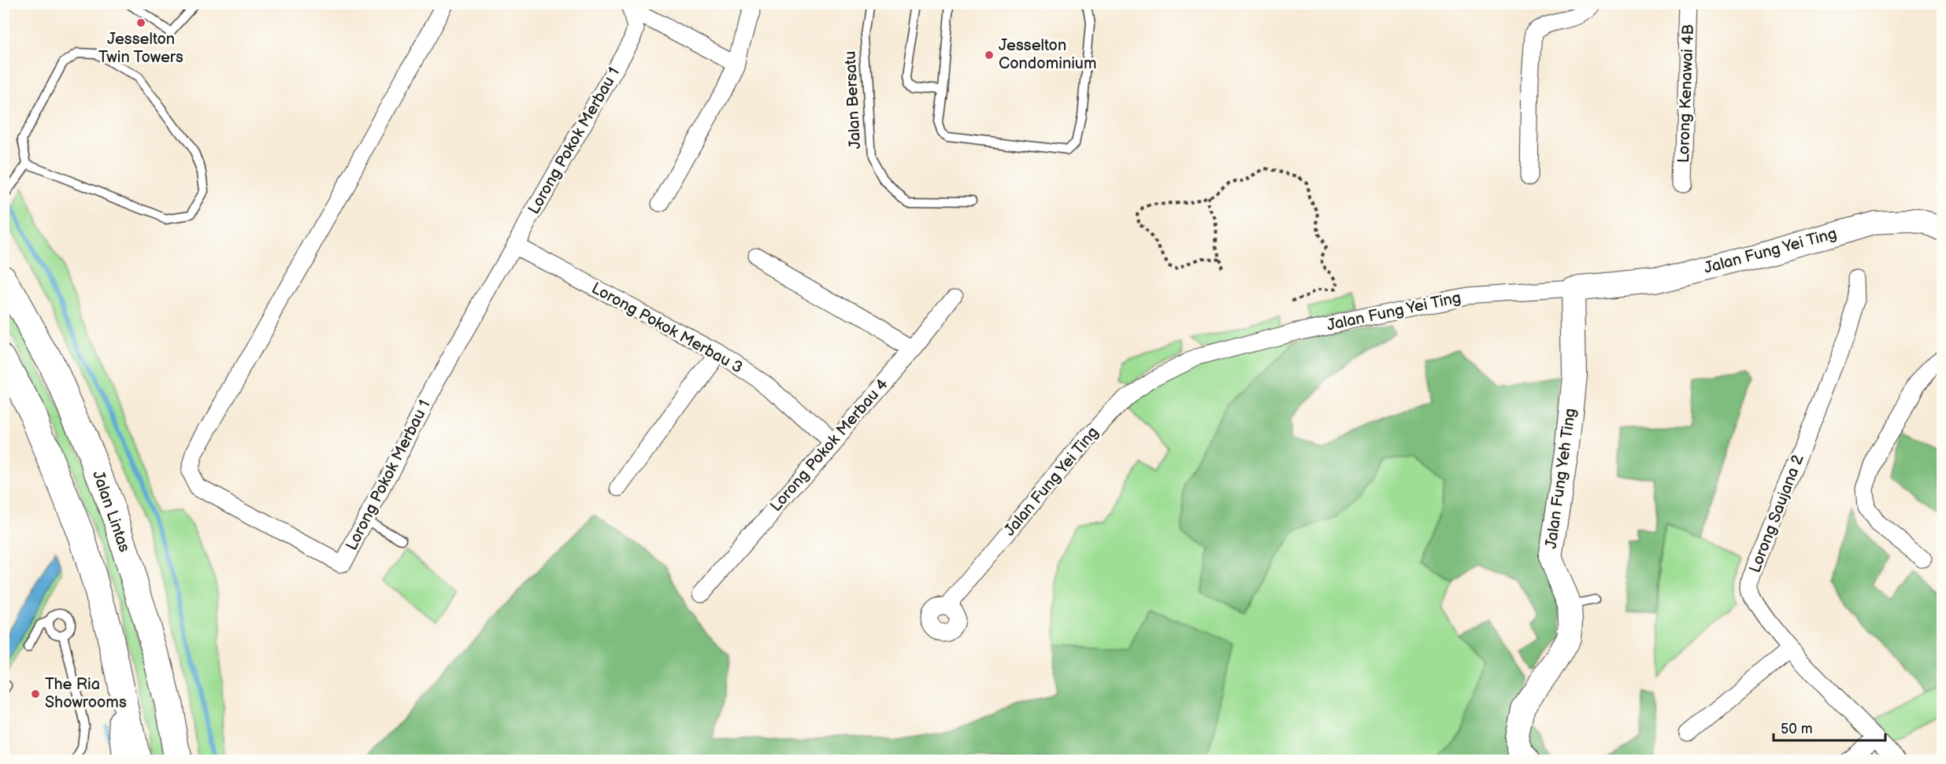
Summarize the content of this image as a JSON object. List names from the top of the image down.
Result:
{
  "streets": {
    "highway": ["Jalan Lintas"],
    "street": [
      "Lorong Kenawai 4B",
      "Lorong Pokok Merbau 1",
      "Jalan Fung Yei Ting",
      "Lorong Pokok Merbau 3",
      "Lorong Pokok Merbau 4",
      "Jalan Fung Yeh Ting",
      "Lorong Saujana 2"
    ],
    "lane": ["Jalan Bersatu"]
  },
  "crossings": [
    ["Lorong Pokok Merbau 1", "Lorong Pokok Merbau 3"],
    ["Jalan Fung Yei Ting", "Jalan Fung Yeh Ting"],
    ["Lorong Pokok Merbau 3", "Lorong Pokok Merbau 4"]
  ],
  "places": ["Jesselton Twin Towers", "Jesselton Condominium", "The Ria Showrooms"],
  "scale_bar": "50 m"
}
